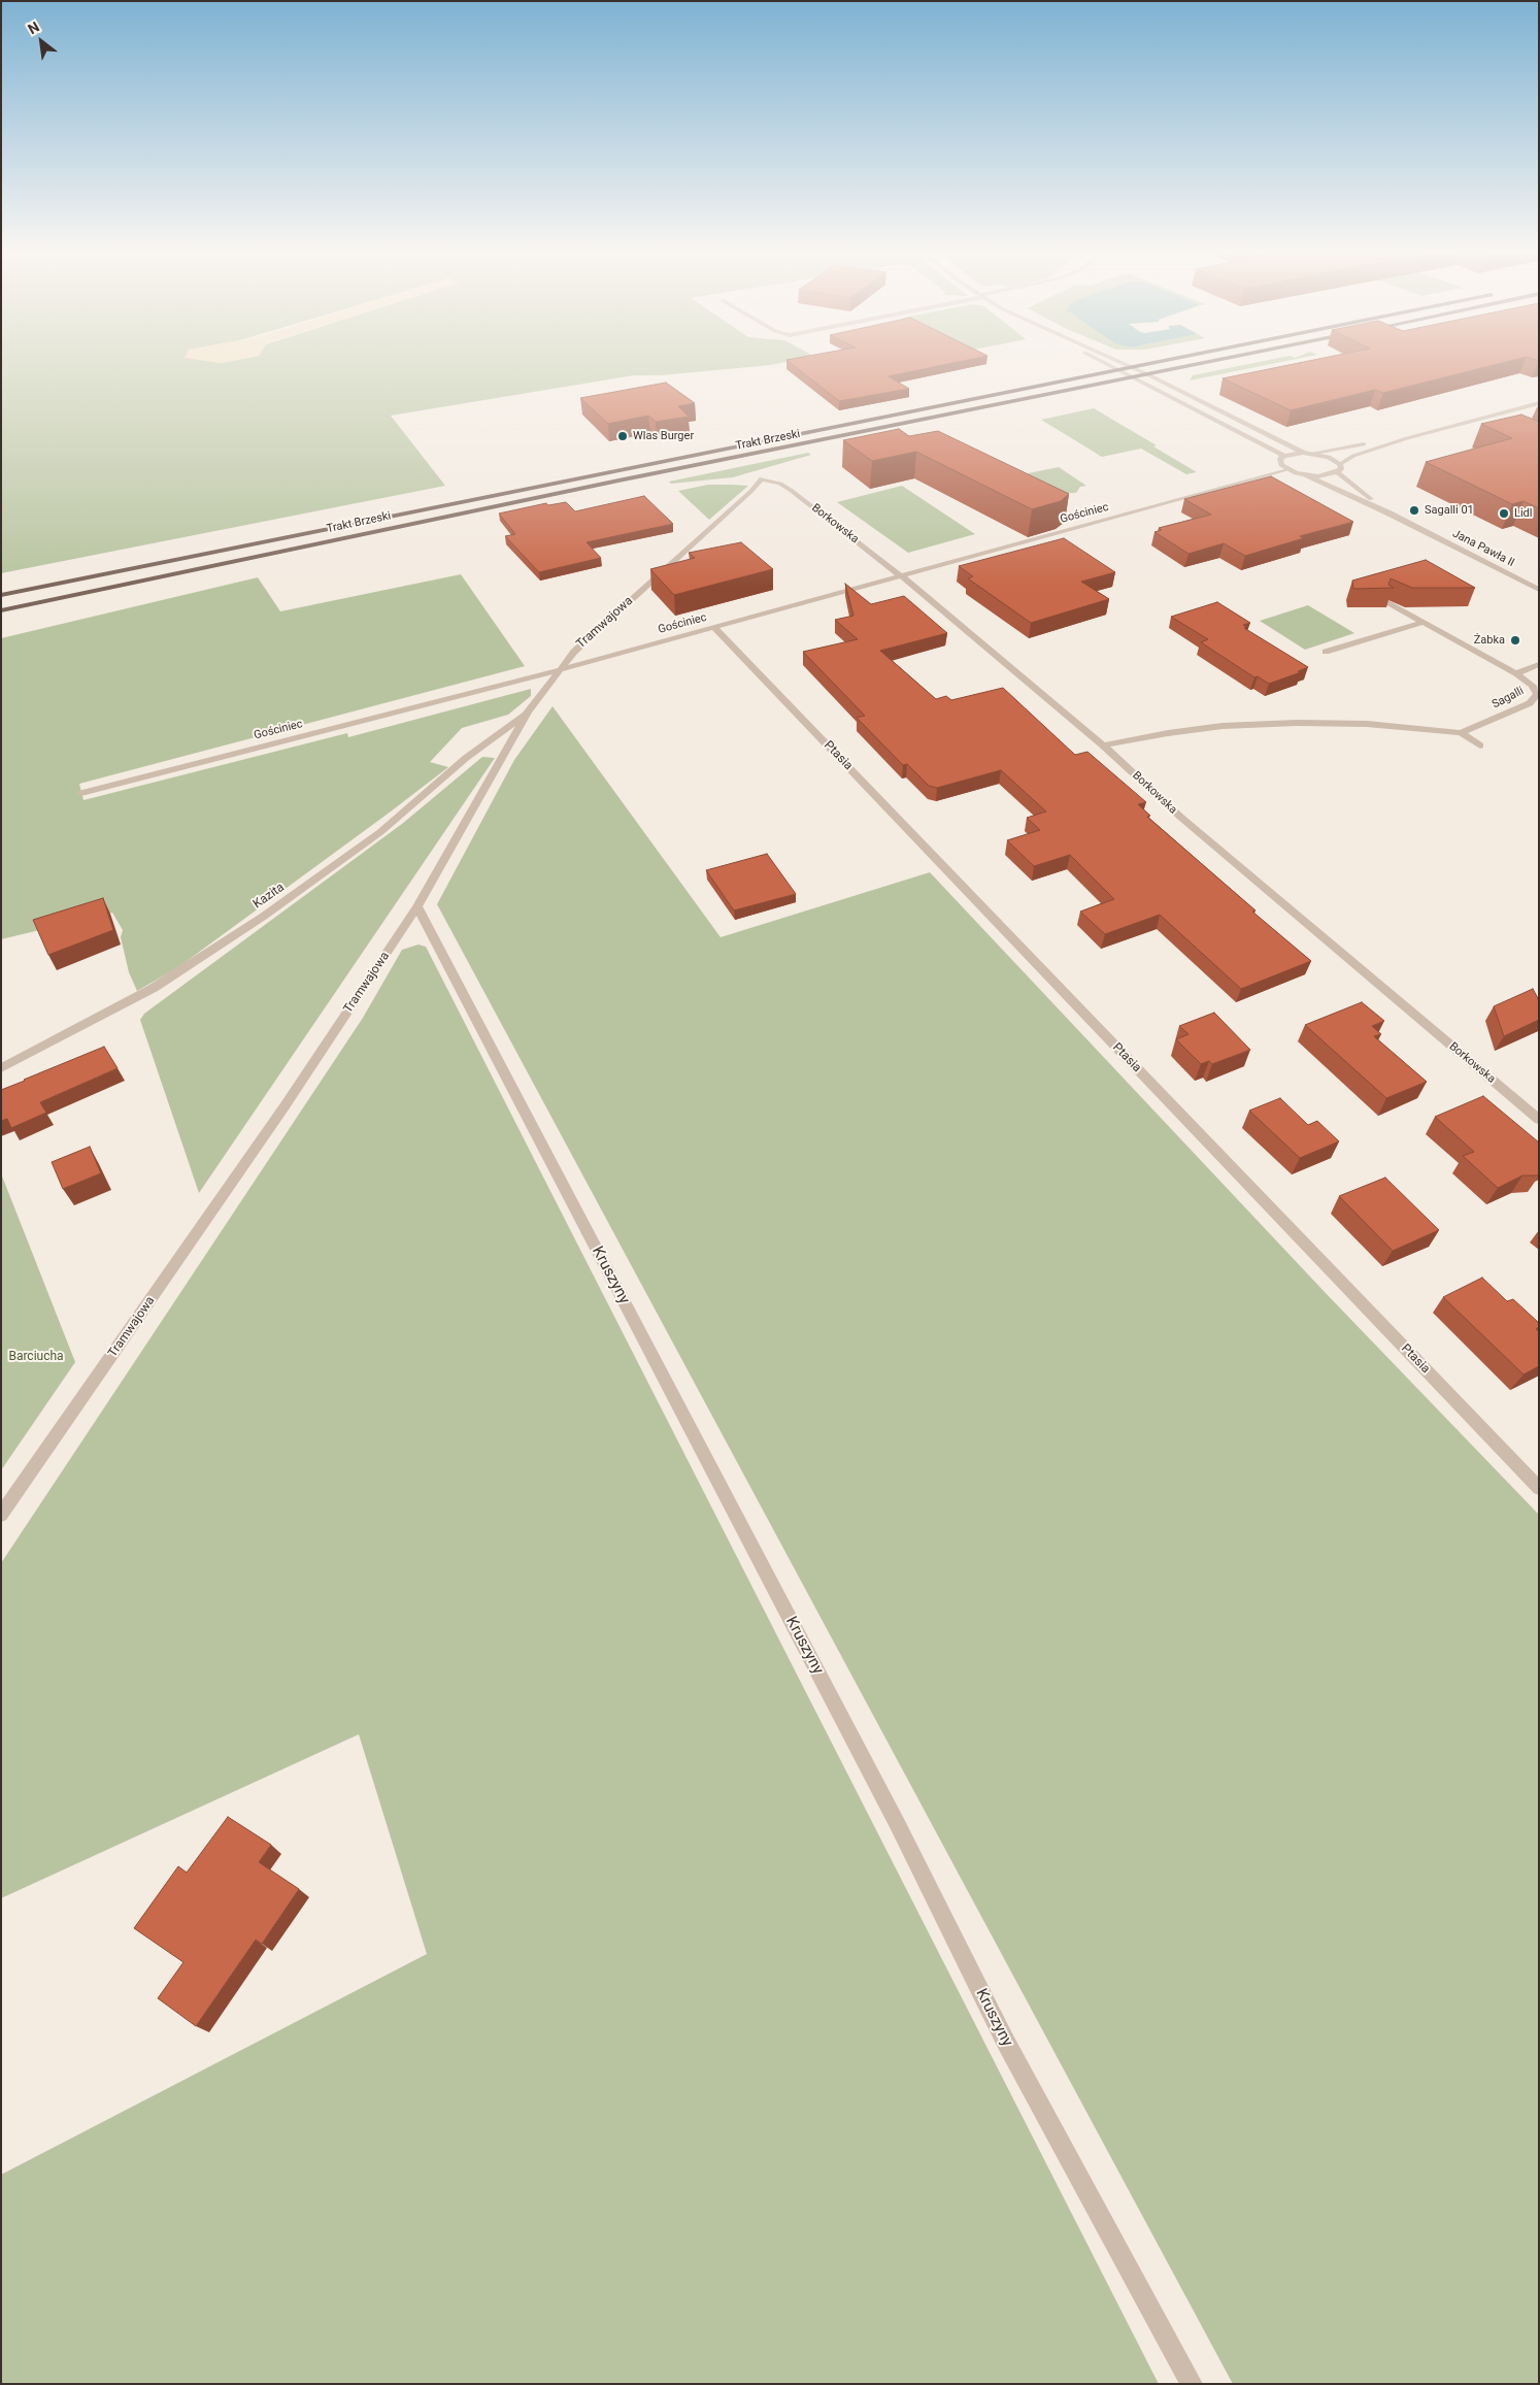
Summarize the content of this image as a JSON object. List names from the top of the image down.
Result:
{
  "streets": {
    "main road": ["Trakt Brzeski"],
    "street": [
      "Gościniec",
      "Borkowska",
      "Jana Pawła II",
      "Tramwajowa",
      "Sagalli",
      "Ptasia",
      "Kazita",
      "Kruszyny"
    ]
  },
  "crossings": [
    ["Gościniec", "Borkowska"],
    ["Gościniec", "Tramwajowa"],
    ["Gościniec", "Ptasia"],
    ["Borkowska", "Tramwajowa"],
    ["Tramwajowa", "Kazita"],
    ["Tramwajowa", "Kruszyny"]
  ],
  "parks": ["Barciucha"],
  "places": [
    "Wlas Burger",
    "Sagalli 01",
    "Lidl",
    "Żabka"
  ],
  "north": "top left"
}
